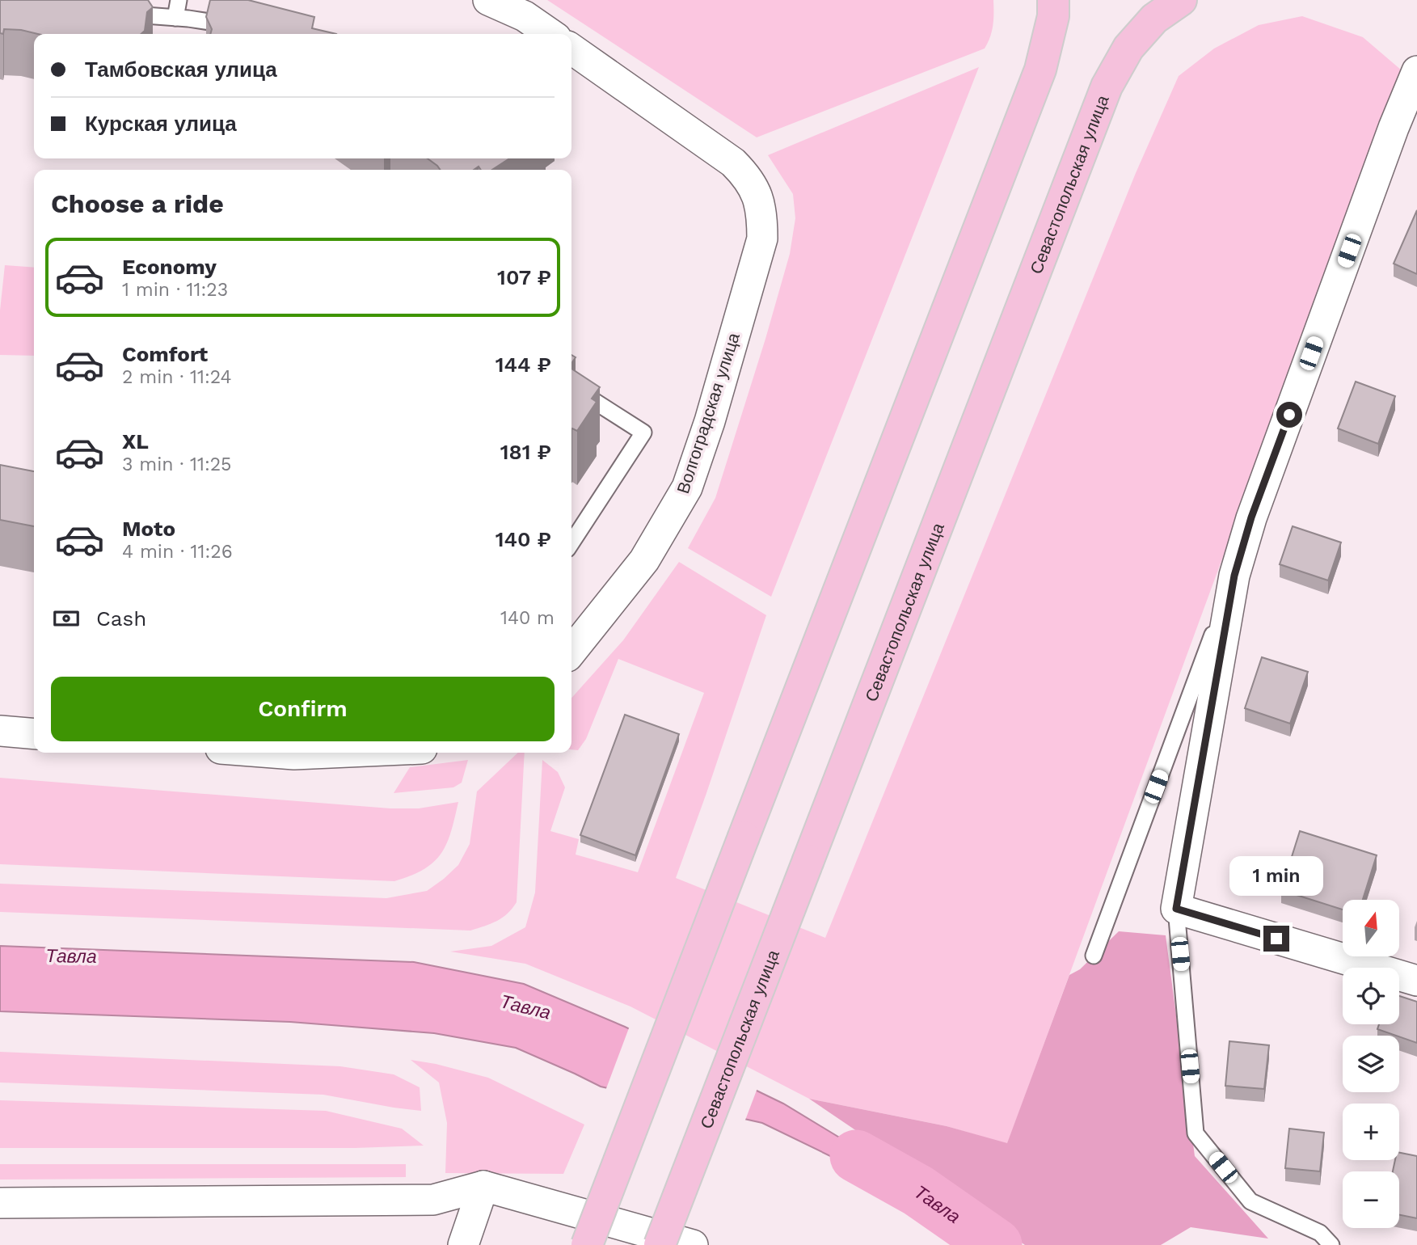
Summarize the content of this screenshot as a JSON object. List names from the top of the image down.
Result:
{
  "streets": {
    "main road": ["Севастопольская улица"],
    "street": ["Волгоградская улица"]
  },
  "water": ["Тавла"],
  "north": "top",
  "page": {
    "banner": ["Тамбовская улица", "Курская улица"],
    "heading": "Choose a ride",
    "list": [
      {
        "name": "Economy",
        "note": "1 min · 11:23",
        "value": "107 ₽"
      },
      {
        "name": "Comfort",
        "note": "2 min · 11:24",
        "value": "144 ₽"
      },
      {
        "name": "XL",
        "note": "3 min · 11:25",
        "value": "181 ₽"
      },
      {
        "name": "Moto",
        "note": "4 min · 11:26",
        "value": "140 ₽"
      }
    ],
    "pay": ["Cash", "140 m"],
    "buttons": "Confirm",
    "bubble": "1 min",
    "map_buttons": ["+", "−"]
  }
}
